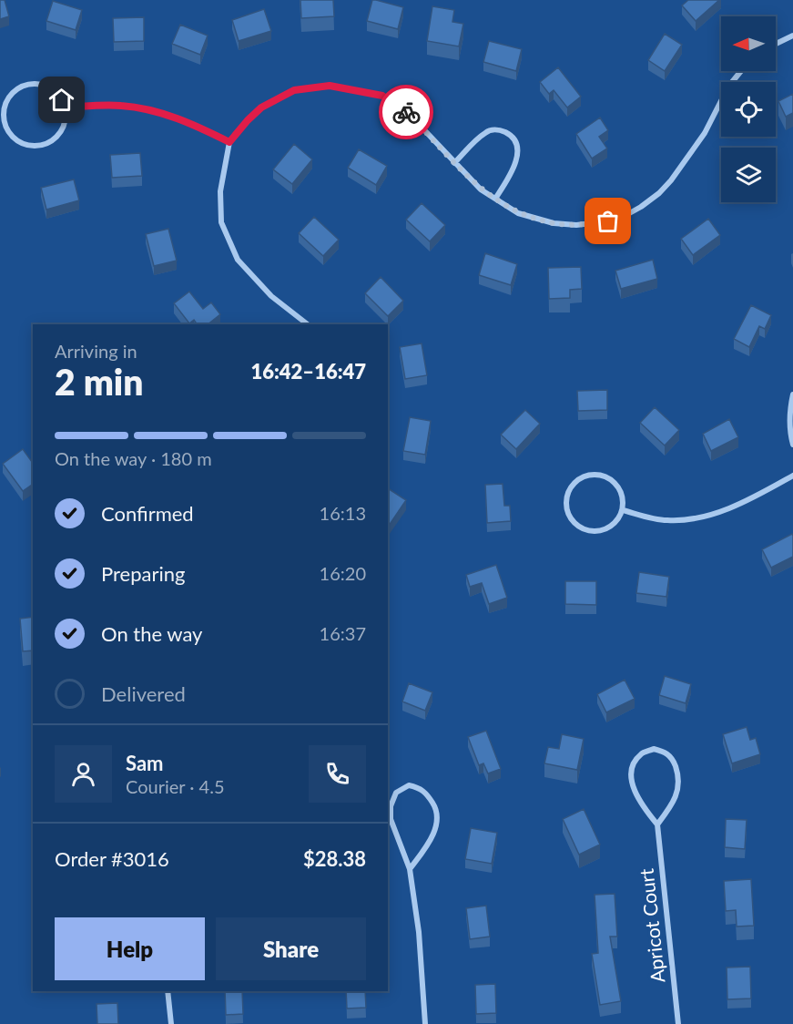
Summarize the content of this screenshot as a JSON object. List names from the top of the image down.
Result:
{
  "streets": {
    "street": ["Apricot Court"]
  },
  "north": "left",
  "page": {
    "heading": ["2 min", "Arriving in", "16:42–16:47"],
    "panel": [
      "Sam",
      "Courier · 4.5",
      "Order #3016",
      "$28.38"
    ],
    "bar": "On the way · 180 m",
    "list": [
      ["Confirmed", "16:13"],
      ["Preparing", "16:20"],
      ["On the way", "16:37"],
      "Delivered"
    ],
    "buttons": ["Help", "Share"]
  }
}
